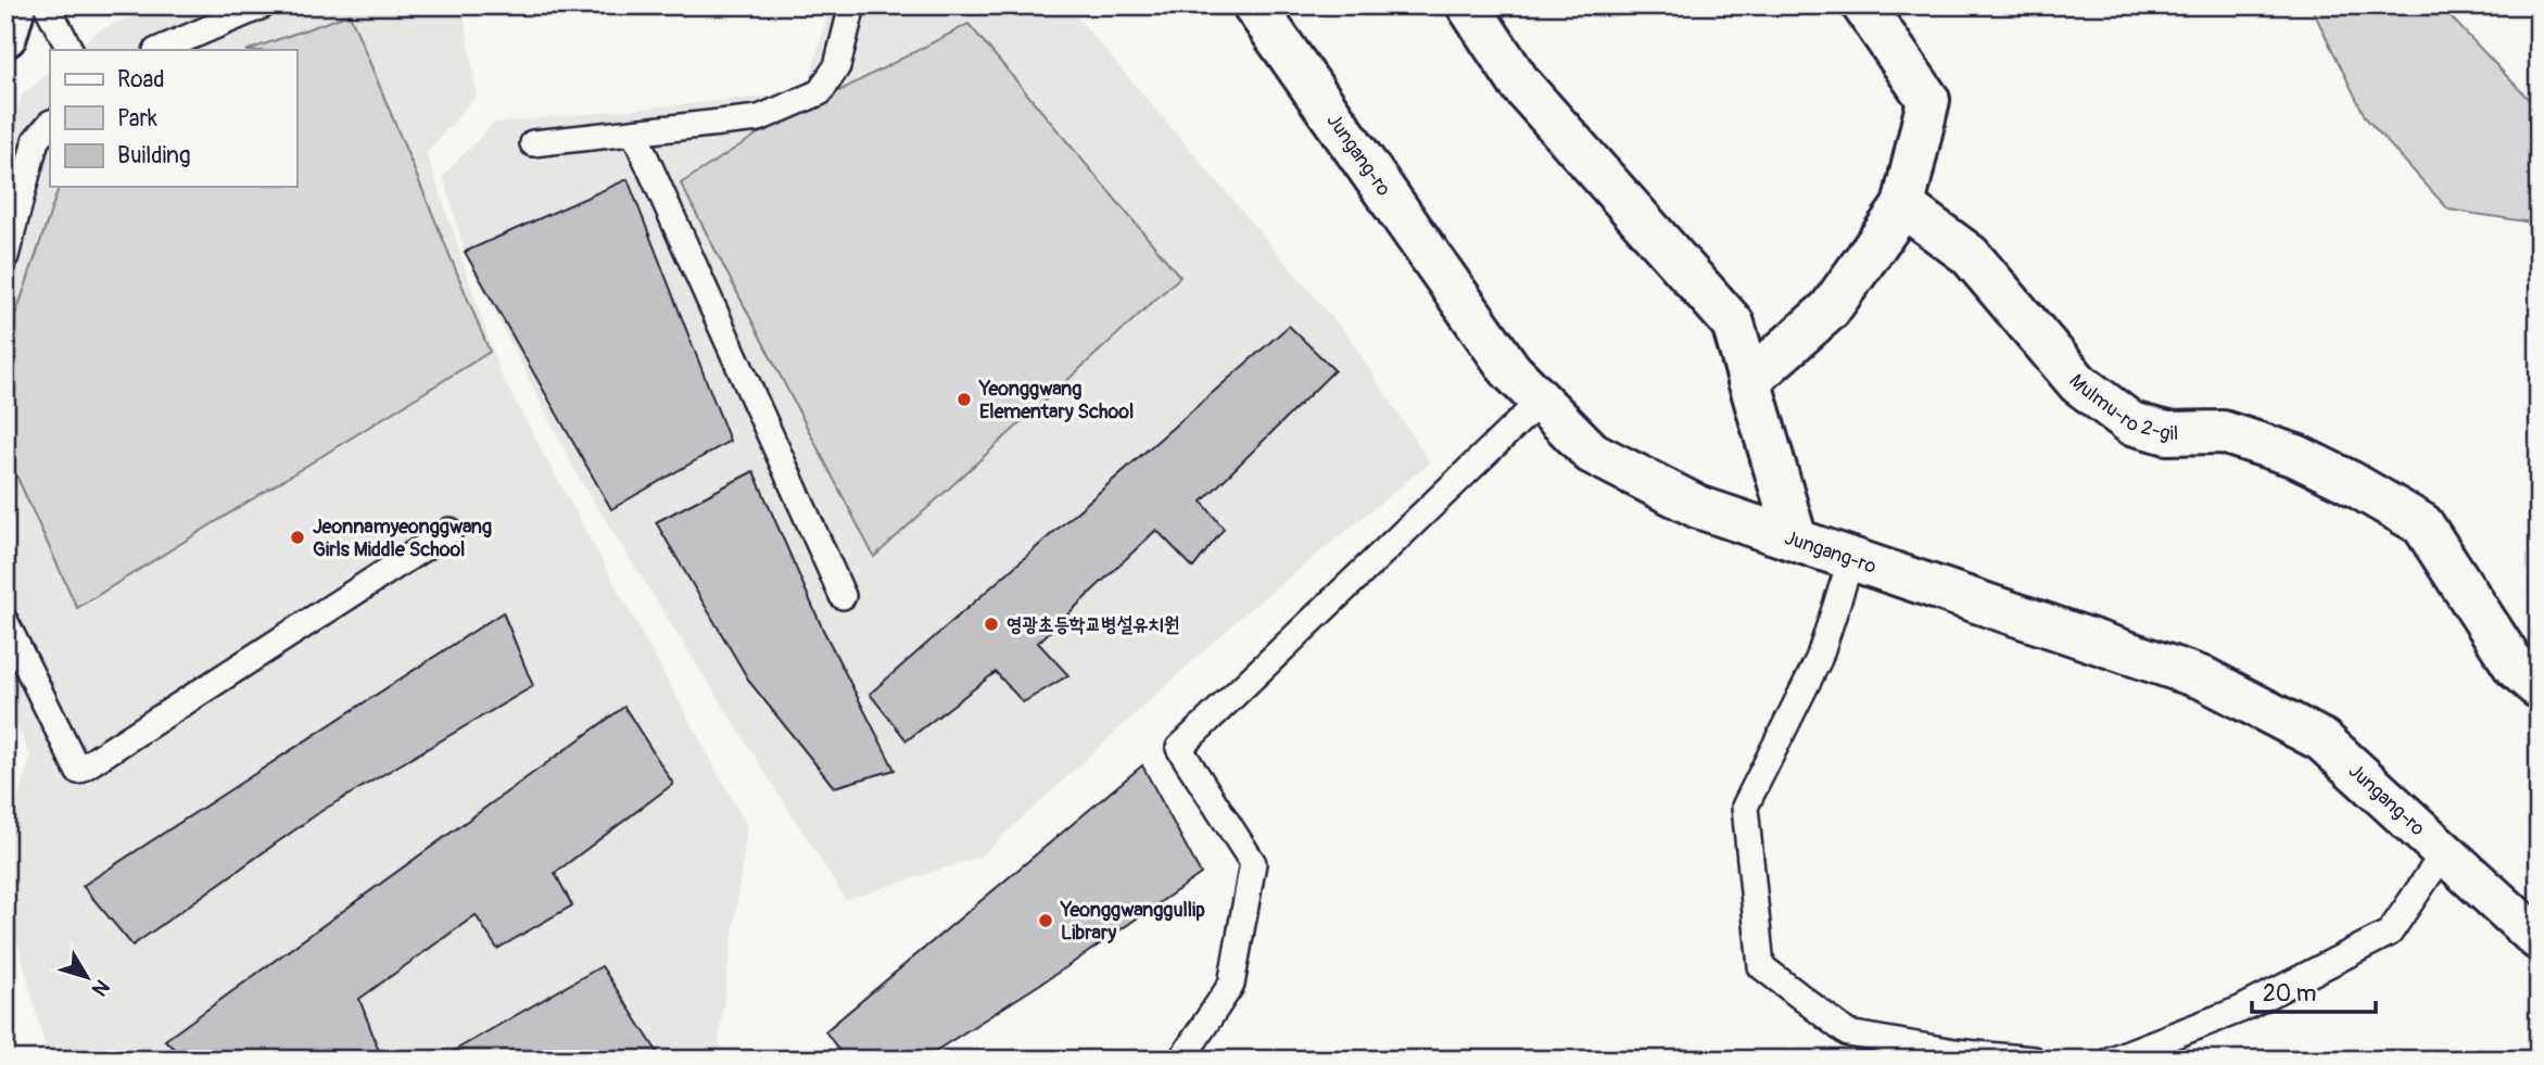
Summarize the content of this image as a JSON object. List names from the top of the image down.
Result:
{
  "streets": {
    "street": ["Jungang-ro", "Mulmu-ro 2-gil"]
  },
  "places": [
    "Yeonggwang Elementary School",
    "Jeonnamyeonggwang Girls Middle School",
    "영광초등학교병설유치원",
    "Yeonggwanggullip Library"
  ],
  "legend": ["Road", "Park", "Building"],
  "scale_bar": "20 m",
  "north": "bottom right"
}
